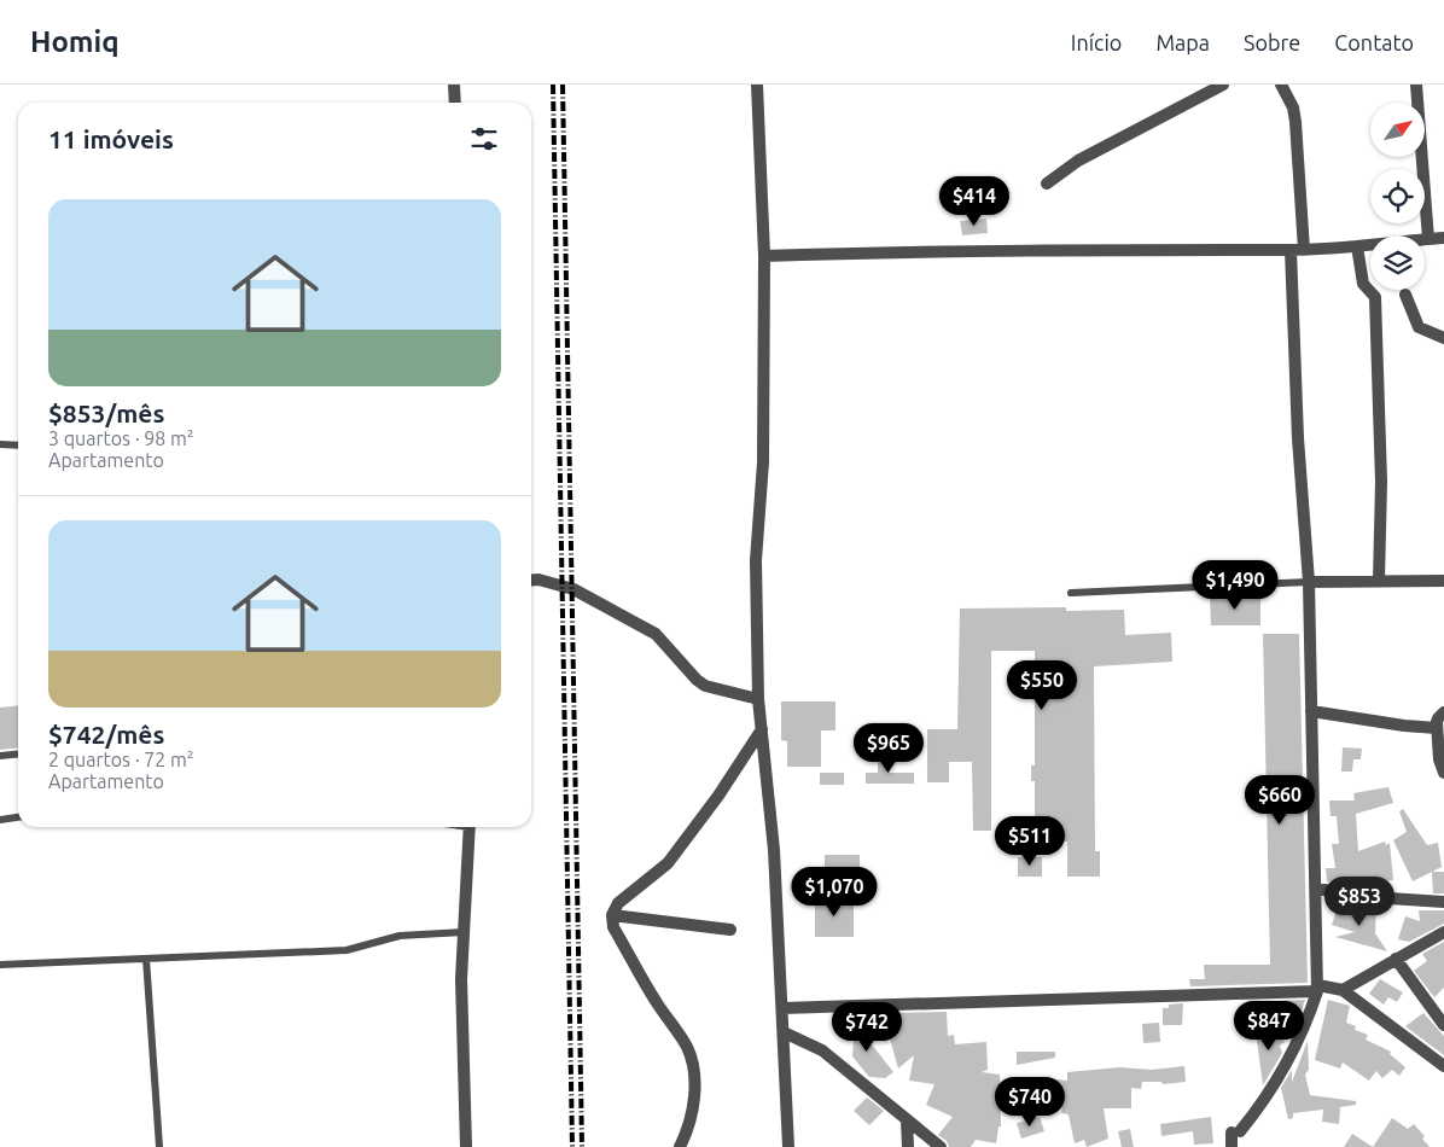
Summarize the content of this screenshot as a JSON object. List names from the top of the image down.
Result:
{
  "north": "top right",
  "page": {
    "header": "Homiq",
    "nav": [
      "Início",
      "Mapa",
      "Sobre",
      "Contato"
    ],
    "heading": "11 imóveis",
    "list": [
      {
        "name": "$853/mês",
        "note": "3 quartos · 98 m² · Apartamento"
      },
      {
        "name": "$742/mês",
        "note": "2 quartos · 72 m² · Apartamento"
      }
    ],
    "price": [
      "$414",
      "$1,490",
      "$550",
      "$965",
      "$660",
      "$511",
      "$1,070",
      "$853",
      "$847",
      "$742",
      "$740"
    ]
  }
}
